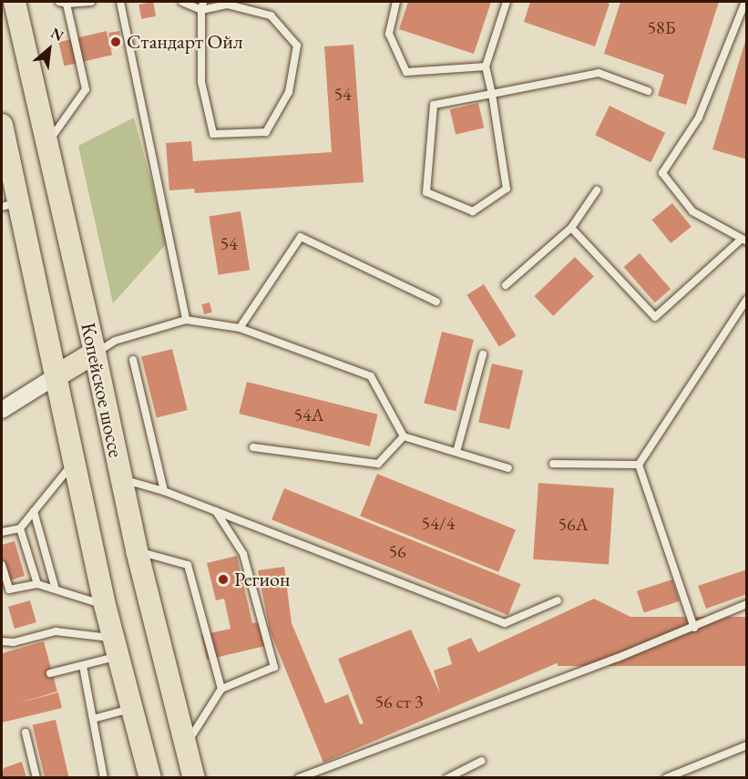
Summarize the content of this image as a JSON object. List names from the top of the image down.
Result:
{
  "streets": {
    "main road": ["Копейское шоссе"]
  },
  "places": ["Стандарт Ойл", "Регион"],
  "house_numbers": [
    "58Б",
    "54",
    "54",
    "54А",
    "54/4",
    "56А",
    "56",
    "56 ст 3"
  ],
  "north": "top right"
}
